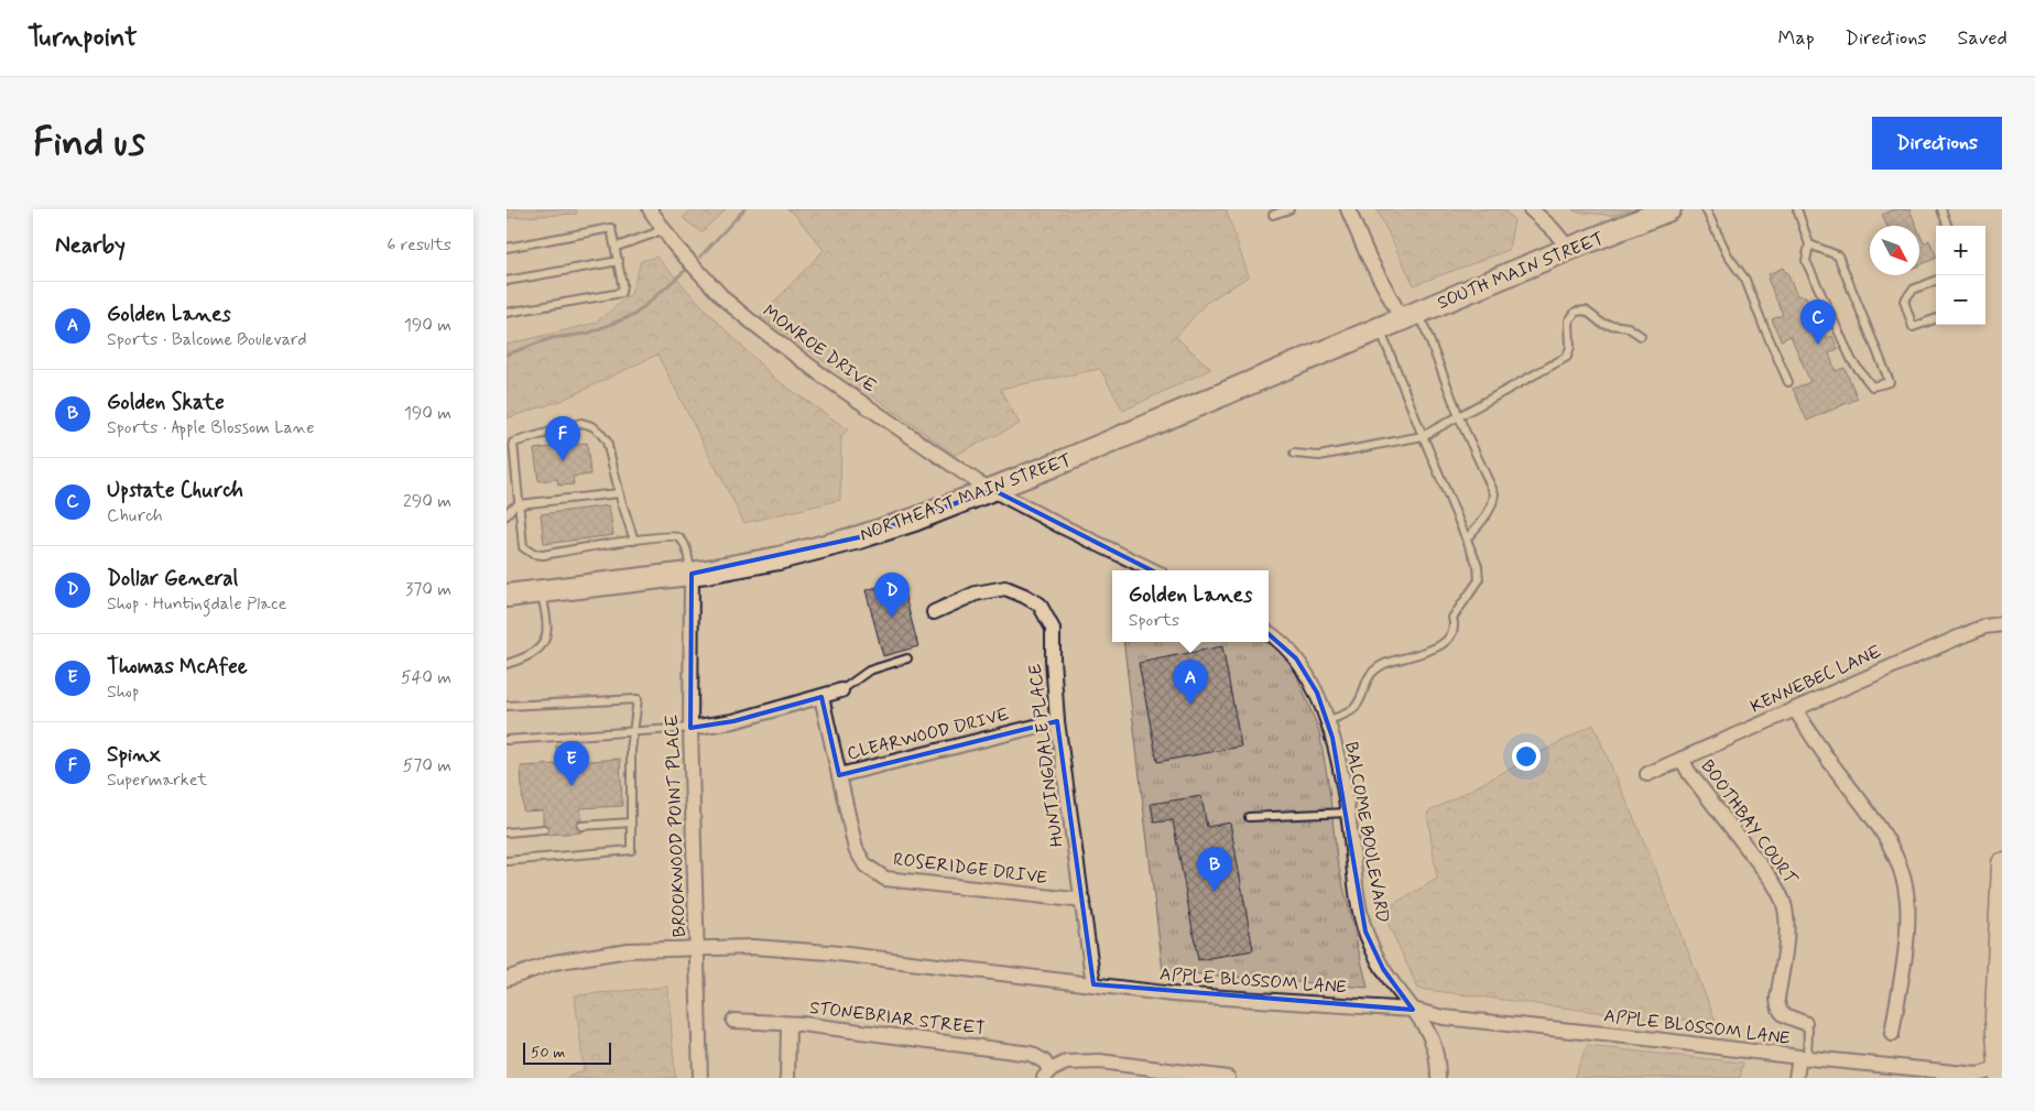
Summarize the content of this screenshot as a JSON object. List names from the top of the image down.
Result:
{
  "streets": {
    "main road": ["SOUTH MAIN STREET", "NORTHEAST MAIN STREET"],
    "street": [
      "MONROE DRIVE",
      "KENNEBEC LANE",
      "CLEARWOOD DRIVE",
      "HUNTINGDALE PLACE",
      "BOOTHBAY COURT",
      "BROOKWOOD POINT PLACE",
      "BALCOME BOULEVARD",
      "ROSERIDGE DRIVE",
      "APPLE BLOSSOM LANE",
      "STONEBRIAR STREET"
    ]
  },
  "crossings": [
    ["SOUTH MAIN STREET", "NORTHEAST MAIN STREET"],
    ["MONROE DRIVE", "NORTHEAST MAIN STREET"],
    ["NORTHEAST MAIN STREET", "BROOKWOOD POINT PLACE"],
    ["KENNEBEC LANE", "BOOTHBAY COURT"],
    ["CLEARWOOD DRIVE", "HUNTINGDALE PLACE"],
    ["CLEARWOOD DRIVE", "ROSERIDGE DRIVE"],
    ["HUNTINGDALE PLACE", "ROSERIDGE DRIVE"],
    ["HUNTINGDALE PLACE", "APPLE BLOSSOM LANE"],
    ["BROOKWOOD POINT PLACE", "APPLE BLOSSOM LANE"],
    ["BALCOME BOULEVARD", "APPLE BLOSSOM LANE"]
  ],
  "scale_bar": "50 m",
  "north": "bottom right",
  "page": {
    "header": "Turnpoint",
    "nav": ["Map", "Directions", "Saved"],
    "buttons": "Directions",
    "title": "Find us",
    "heading": ["Nearby", "6 results"],
    "map_buttons": ["+", "−"],
    "list": [
      {
        "mark": "A",
        "name": "Golden Lanes",
        "note": "Sports · Balcome Boulevard",
        "value": "190 m"
      },
      {
        "mark": "B",
        "name": "Golden Skate",
        "note": "Sports · Apple Blossom Lane",
        "value": "190 m"
      },
      {
        "mark": "C",
        "name": "Upstate Church",
        "note": "Church",
        "value": "290 m"
      },
      {
        "mark": "D",
        "name": "Dollar General",
        "note": "Shop · Huntingdale Place",
        "value": "370 m"
      },
      {
        "mark": "E",
        "name": "Thomas McAfee",
        "note": "Shop",
        "value": "540 m"
      },
      {
        "mark": "F",
        "name": "Spinx",
        "note": "Supermarket",
        "value": "570 m"
      }
    ],
    "pins": [
      "C",
      "F",
      "D",
      "A",
      "E",
      "B"
    ],
    "popup": ["Golden Lanes", "Sports"],
    "scale": "50 m"
  }
}
